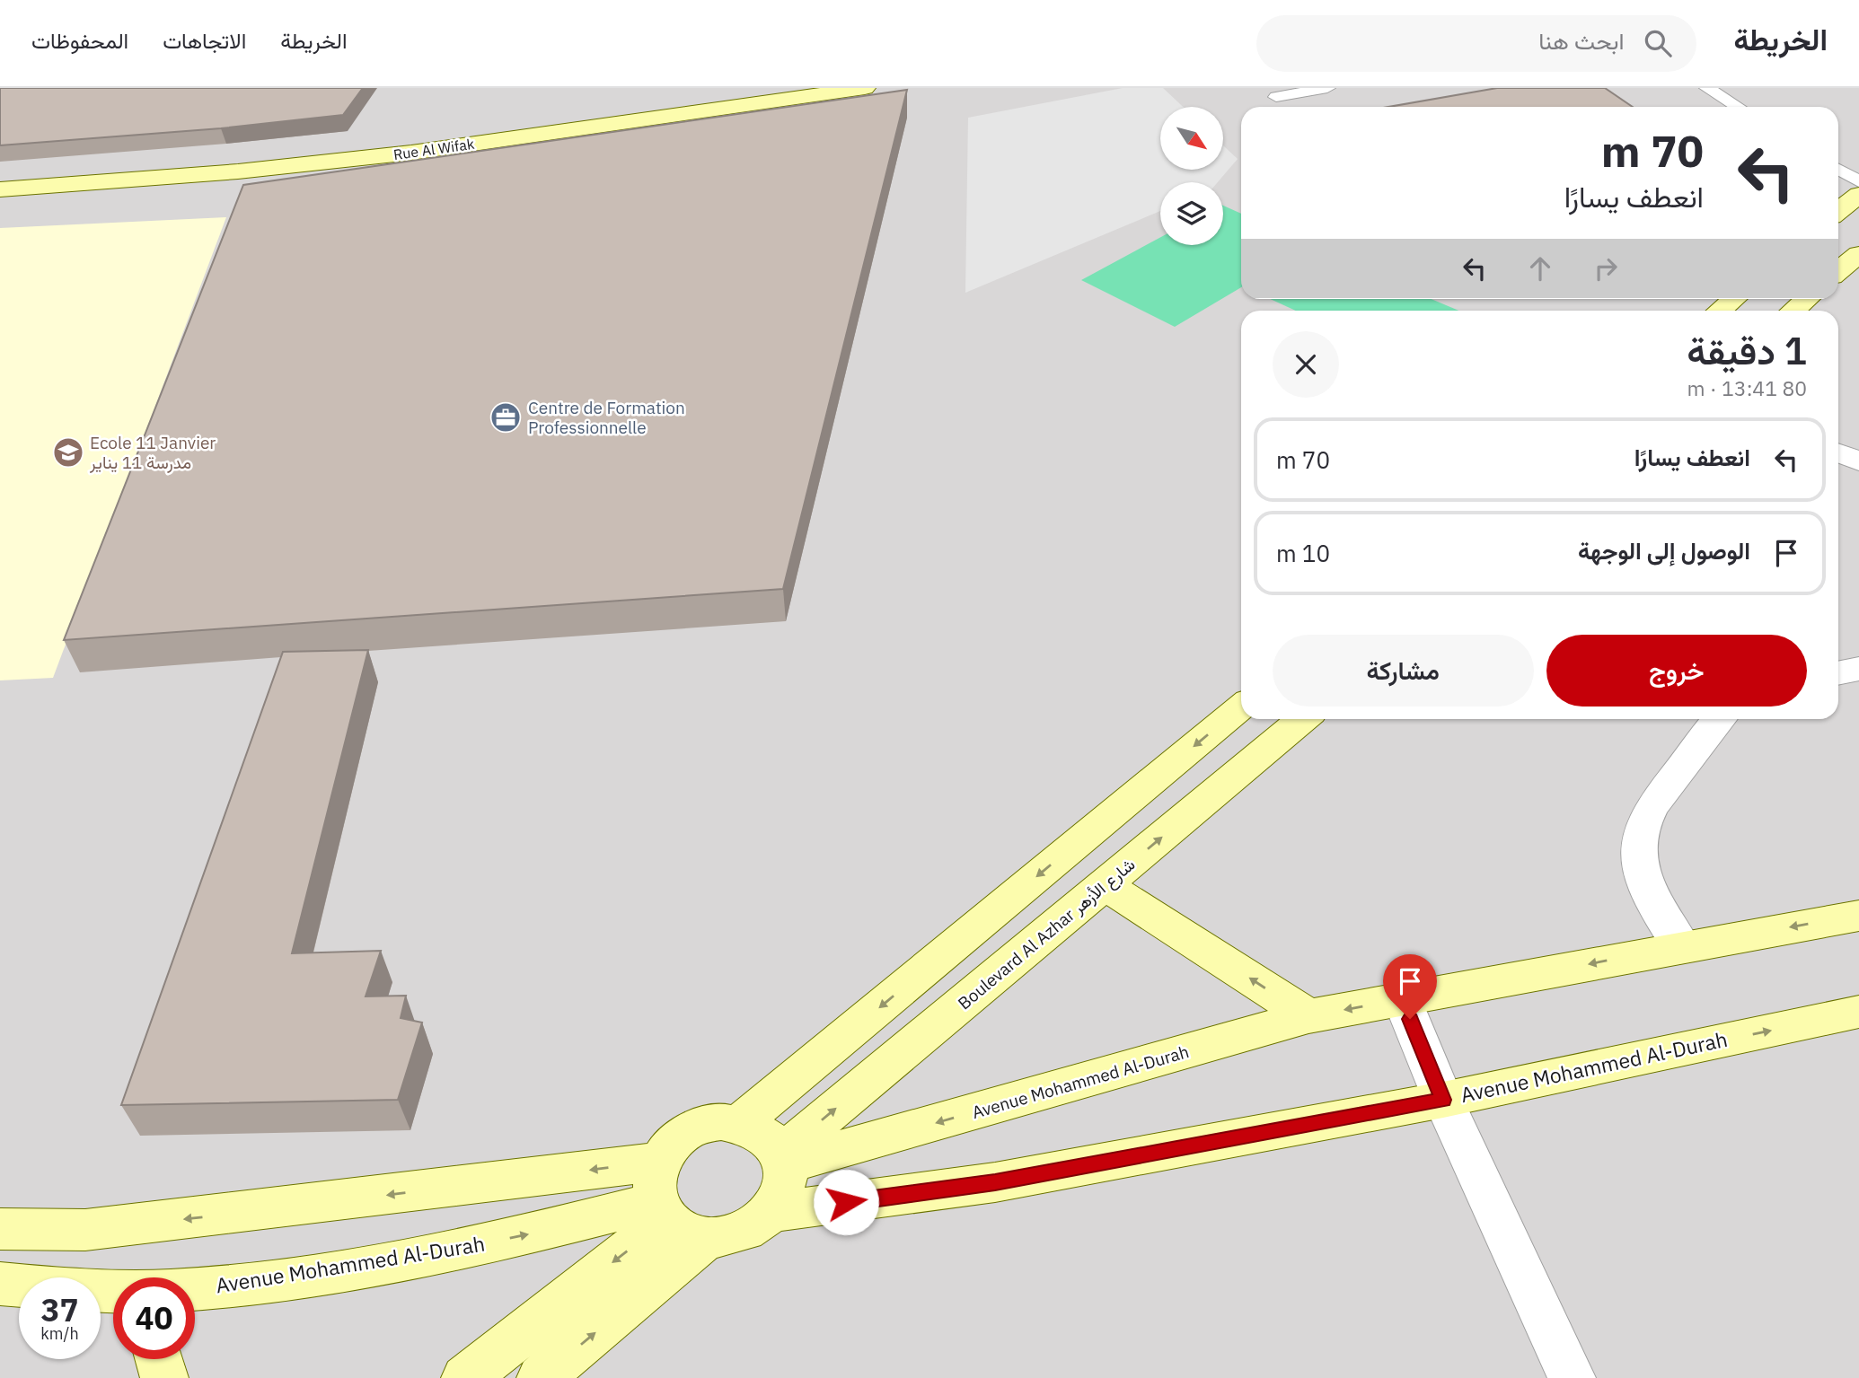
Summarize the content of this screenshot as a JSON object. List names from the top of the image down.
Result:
{
  "streets": {
    "street": ["Rue Al Wifak", "Boulevard Al Azhar شارع الأزهر", "Avenue Mohammed Al-Durah"]
  },
  "crossings": [
    ["Boulevard Al Azhar شارع الأزهر", "Avenue Mohammed Al-Durah"]
  ],
  "places": {
    "office": ["Centre de Formation Professionnelle"],
    "school or university": ["Ecole 11 Janvier مدرسة 11 يناير"]
  },
  "north": "bottom right",
  "page": {
    "header": "الخريطة",
    "search": "ابحث هنا",
    "nav": ["الخريطة", "الاتجاهات", "المحفوظات"],
    "turn": ["70 m", "انعطف يسارًا"],
    "heading": ["1 دقيقة", "80 m · 13:41"],
    "list": [
      {
        "name": "انعطف يسارًا",
        "value": "70 m"
      },
      {
        "name": "الوصول إلى الوجهة",
        "value": "10 m"
      }
    ],
    "buttons": ["خروج", "مشاركة"],
    "speed": "37 km/h",
    "limit": "40"
  }
}
